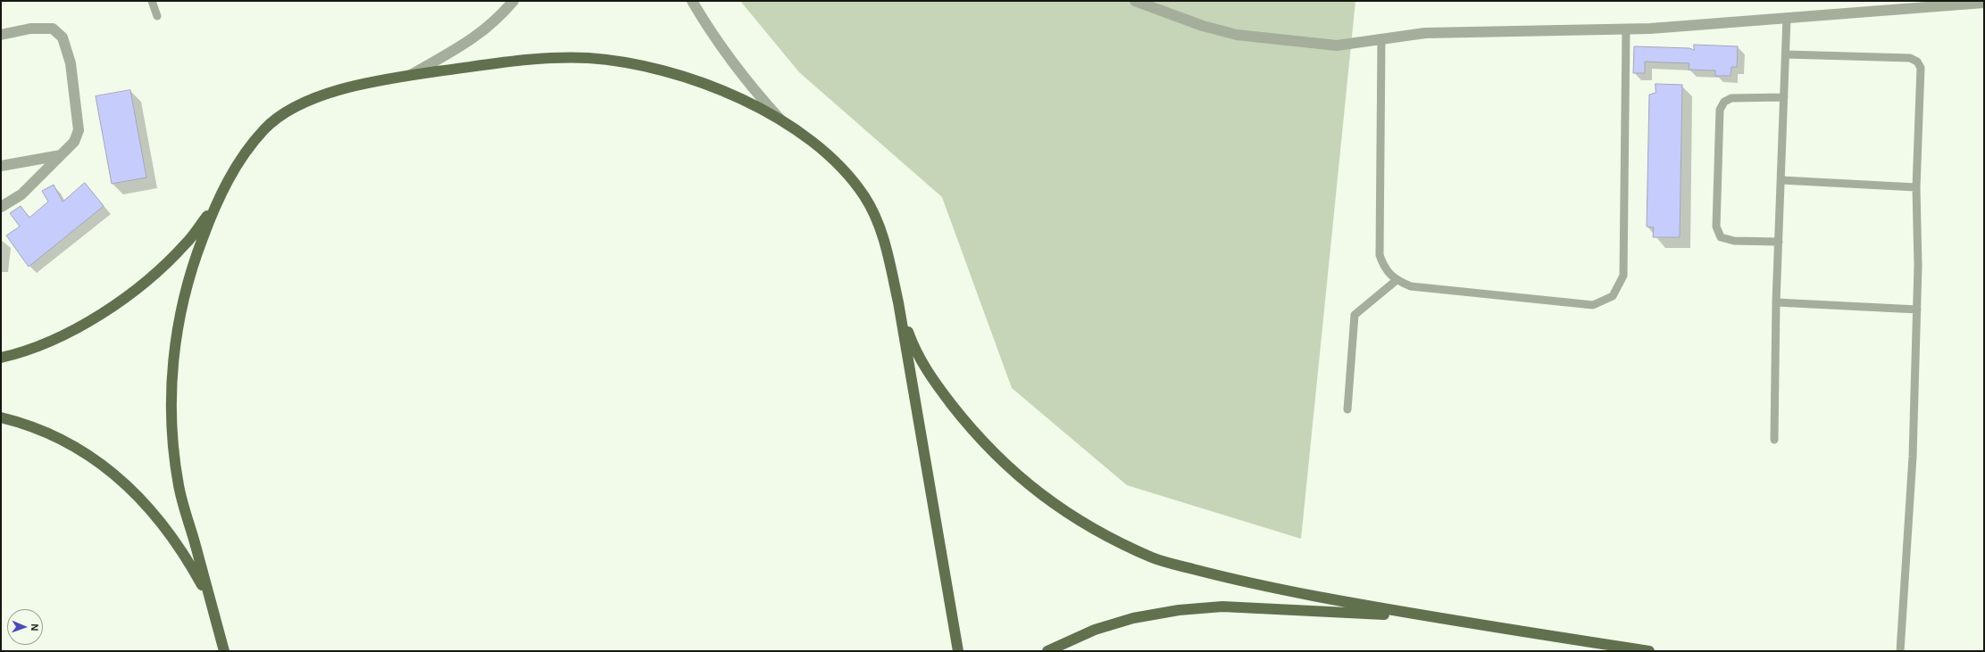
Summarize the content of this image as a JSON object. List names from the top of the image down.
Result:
{
  "north": "right"
}
